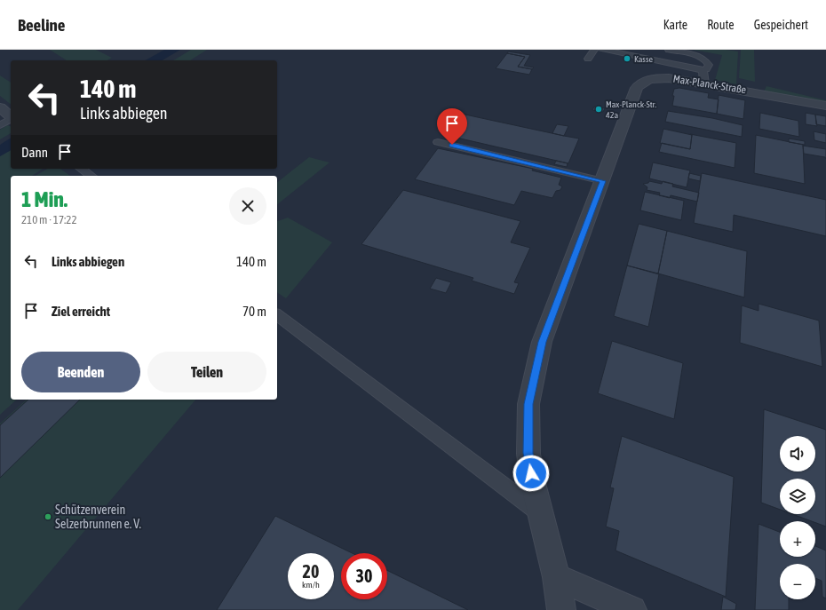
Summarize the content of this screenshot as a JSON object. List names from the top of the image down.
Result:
{
  "streets": {
    "street": ["Max-Planck-Straße"]
  },
  "places": ["Kasse", "Max-Planck-Str. 42a", "Schützenverein Selzerbrunnen e. V."],
  "page": {
    "header": "Beeline",
    "nav": ["Karte", "Route", "Gespeichert"],
    "turn": ["140 m", "Links abbiegen"],
    "then": "Dann",
    "heading": ["1 Min.", "210 m · 17:22"],
    "list": [
      {
        "name": "Links abbiegen",
        "value": "140 m"
      },
      {
        "name": "Ziel erreicht",
        "value": "70 m"
      }
    ],
    "buttons": ["Beenden", "Teilen"],
    "map_buttons": ["+", "−"],
    "speed": "20 km/h",
    "limit": "30"
  }
}
